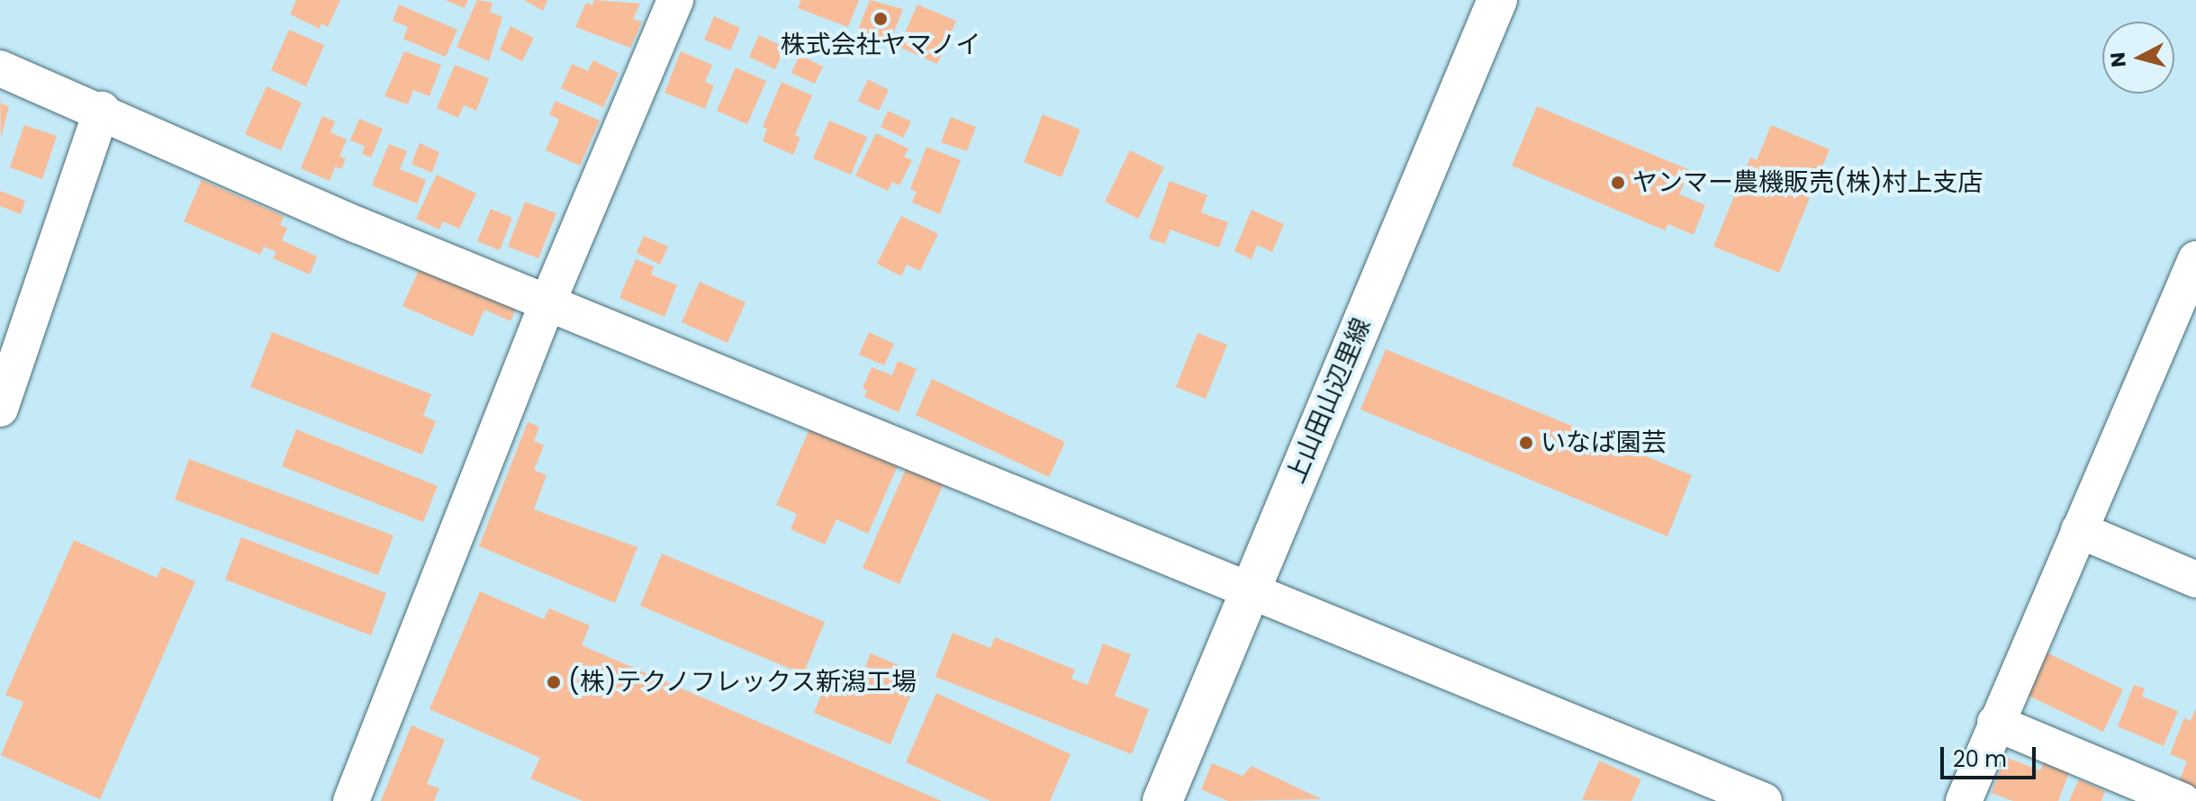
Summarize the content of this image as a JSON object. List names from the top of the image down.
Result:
{
  "streets": {
    "main road": ["上山田山辺里線"]
  },
  "places": [
    "株式会社ヤマノイ",
    "ヤンマー農機販売(株)村上支店",
    "いなば園芸",
    "(株)テクノフレックス新潟工場"
  ],
  "scale_bar": "20 m",
  "north": "left"
}
